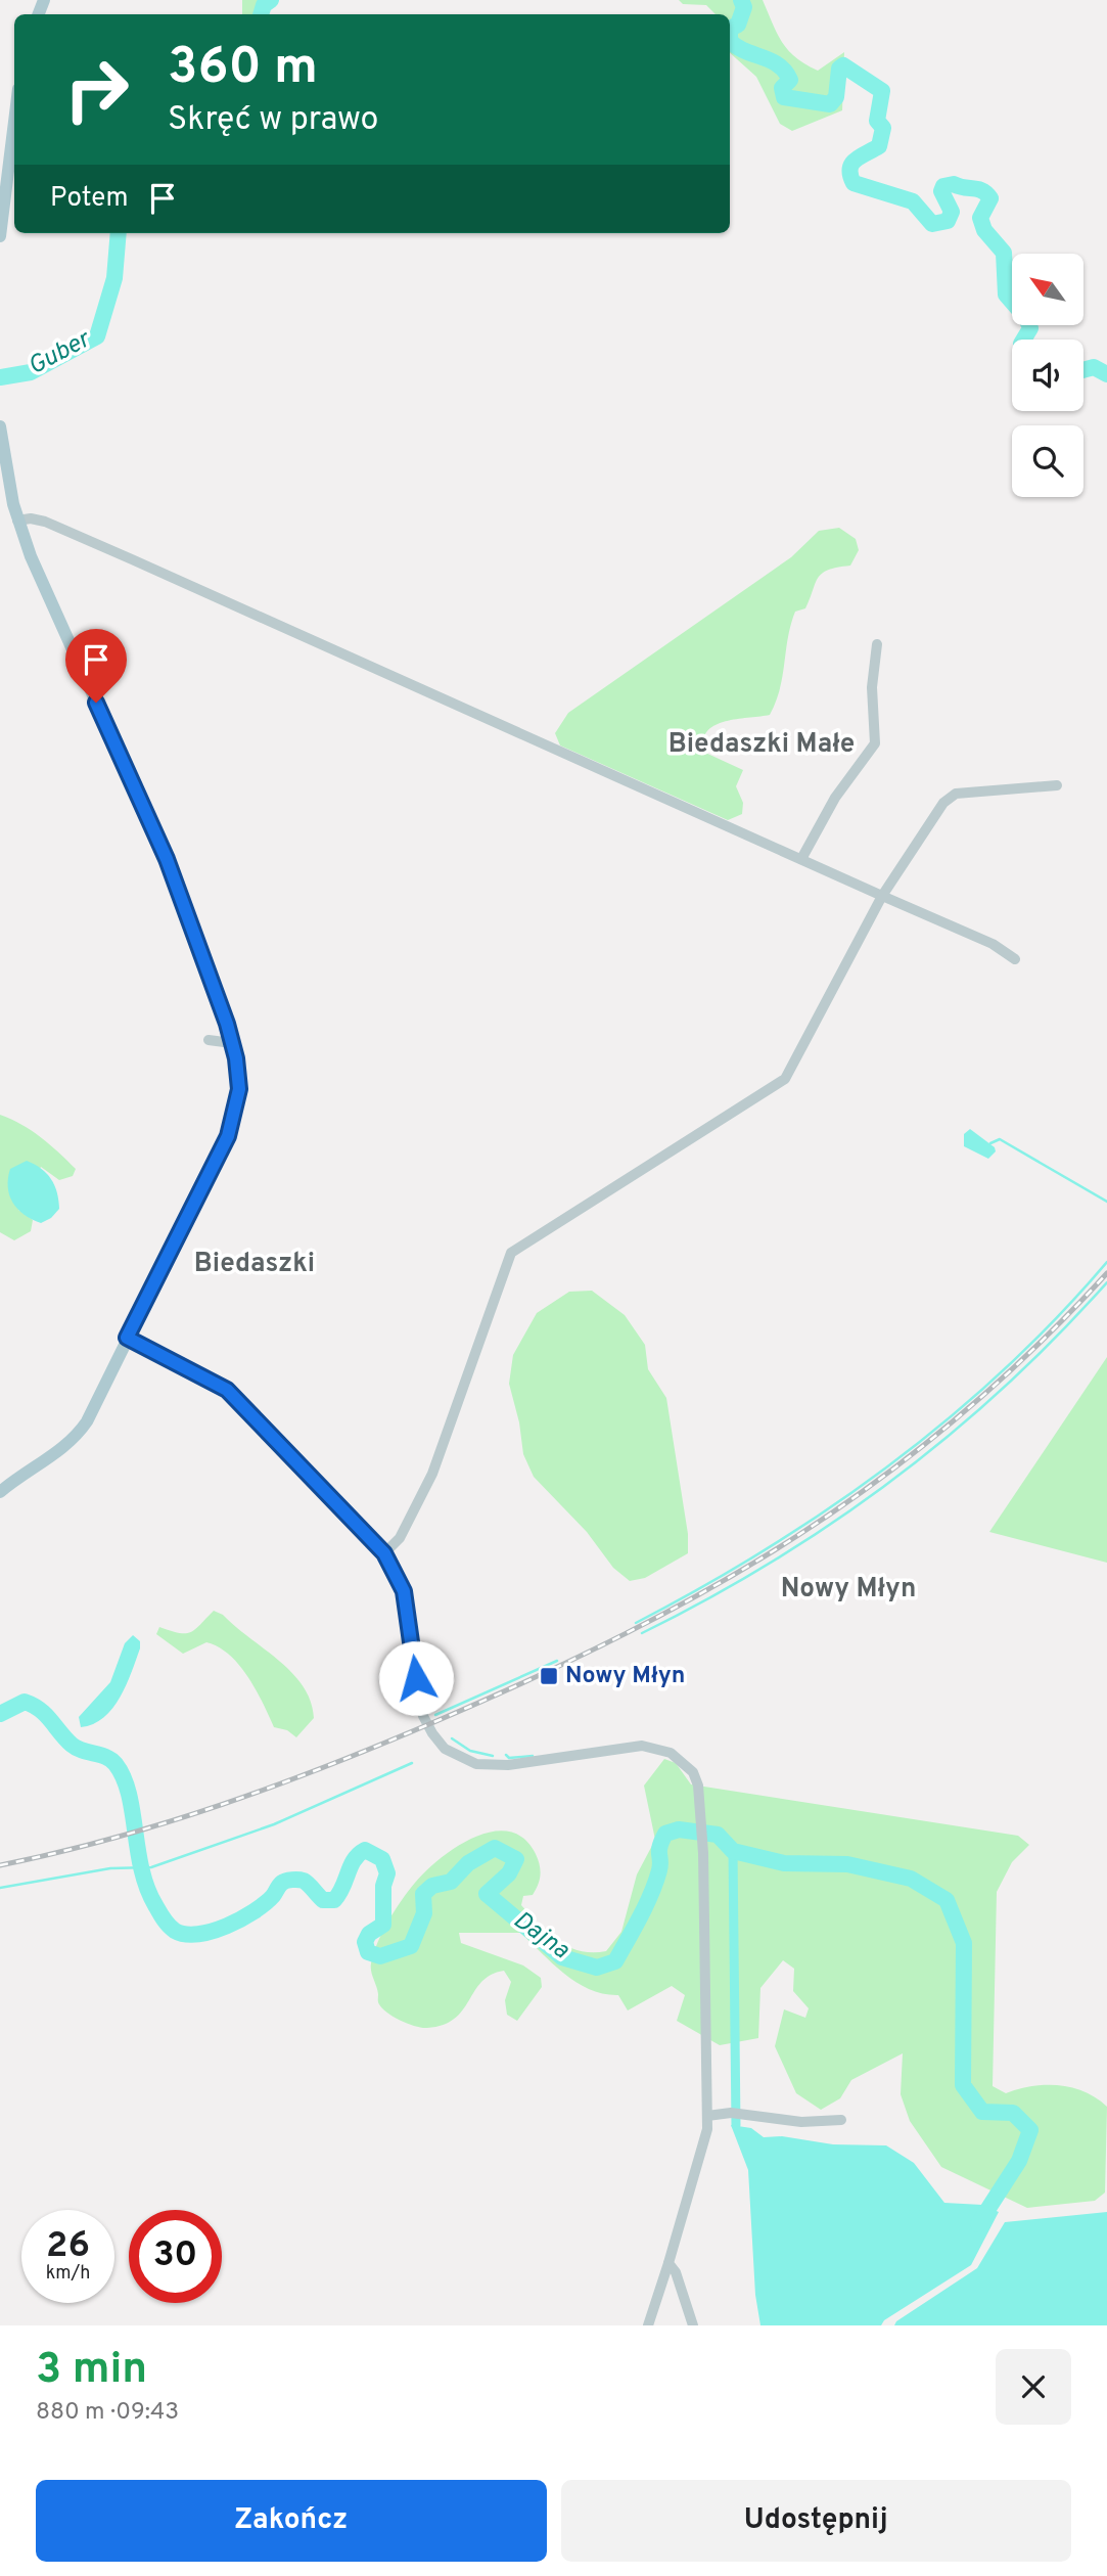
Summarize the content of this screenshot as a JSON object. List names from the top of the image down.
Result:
{
  "districts": ["Biedaszki Małe", "Biedaszki", "Nowy Młyn"],
  "water": ["Guber", "Dajna"],
  "places": {
    "transit": ["Nowy Młyn"]
  },
  "north": "top left",
  "page": {
    "turn": ["360 m", "Skręć w prawo"],
    "then": "Potem",
    "speed": "26 km/h",
    "limit": "30",
    "heading": ["3 min", "880 m · 09:43"],
    "buttons": ["Zakończ", "Udostępnij"]
  }
}
